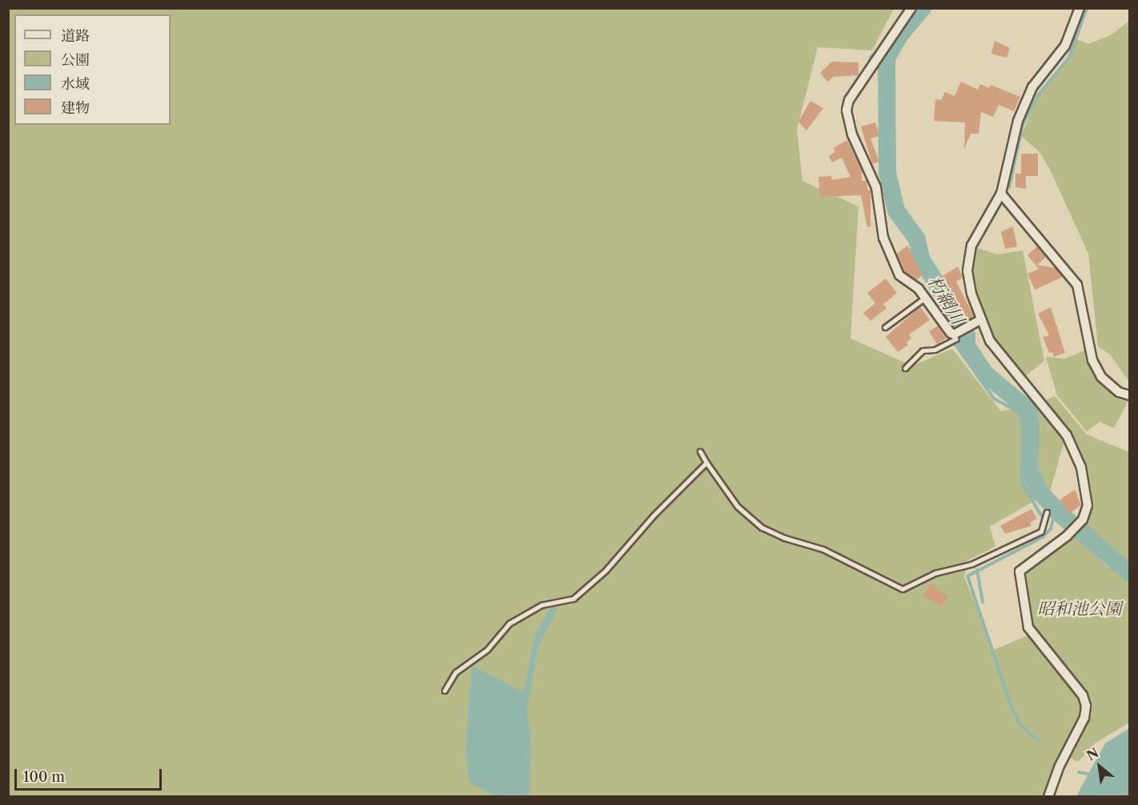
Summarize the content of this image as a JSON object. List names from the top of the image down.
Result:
{
  "water": ["朽網川"],
  "parks": ["昭和池公園"],
  "legend": [
    "道路",
    "公園",
    "水域",
    "建物"
  ],
  "scale_bar": "100 m",
  "north": "top left"
}
